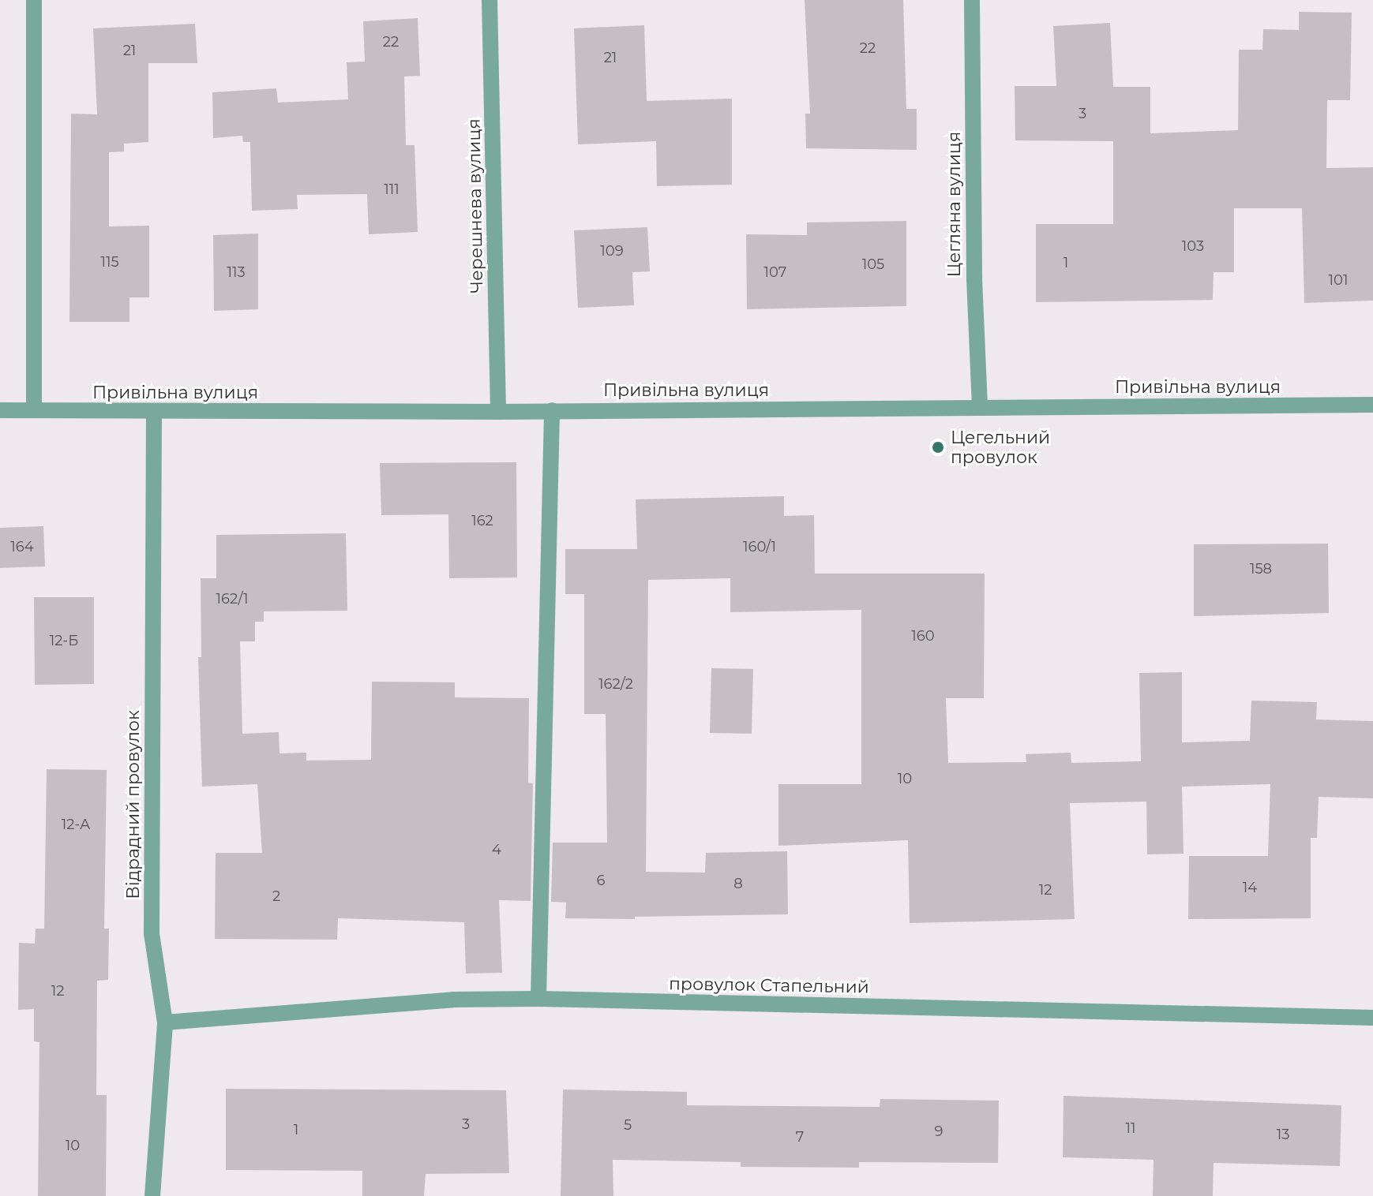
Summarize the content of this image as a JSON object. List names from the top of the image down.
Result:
{
  "streets": {
    "street": [
      "Цегляна вулиця",
      "Черешнева вулиця",
      "Привільна вулиця",
      "Відрадний провулок",
      "провулок Стапельний"
    ]
  },
  "crossings": [
    ["Цегляна вулиця", "Привільна вулиця"],
    ["Черешнева вулиця", "Привільна вулиця"],
    ["Привільна вулиця", "Відрадний провулок"],
    ["Відрадний провулок", "провулок Стапельний"]
  ],
  "places": ["Цегельний провулок"],
  "house_numbers": [
    "22",
    "22",
    "21",
    "21",
    "3",
    "111",
    "103",
    "109",
    "115",
    "1",
    "105",
    "113",
    "107",
    "101",
    "162",
    "164",
    "160/1",
    "158",
    "162/1",
    "160",
    "12-Б",
    "162/2",
    "10",
    "12-А",
    "4",
    "6",
    "8",
    "14",
    "12",
    "2",
    "12",
    "3",
    "5",
    "11",
    "1",
    "9",
    "13",
    "7",
    "10"
  ]
}
